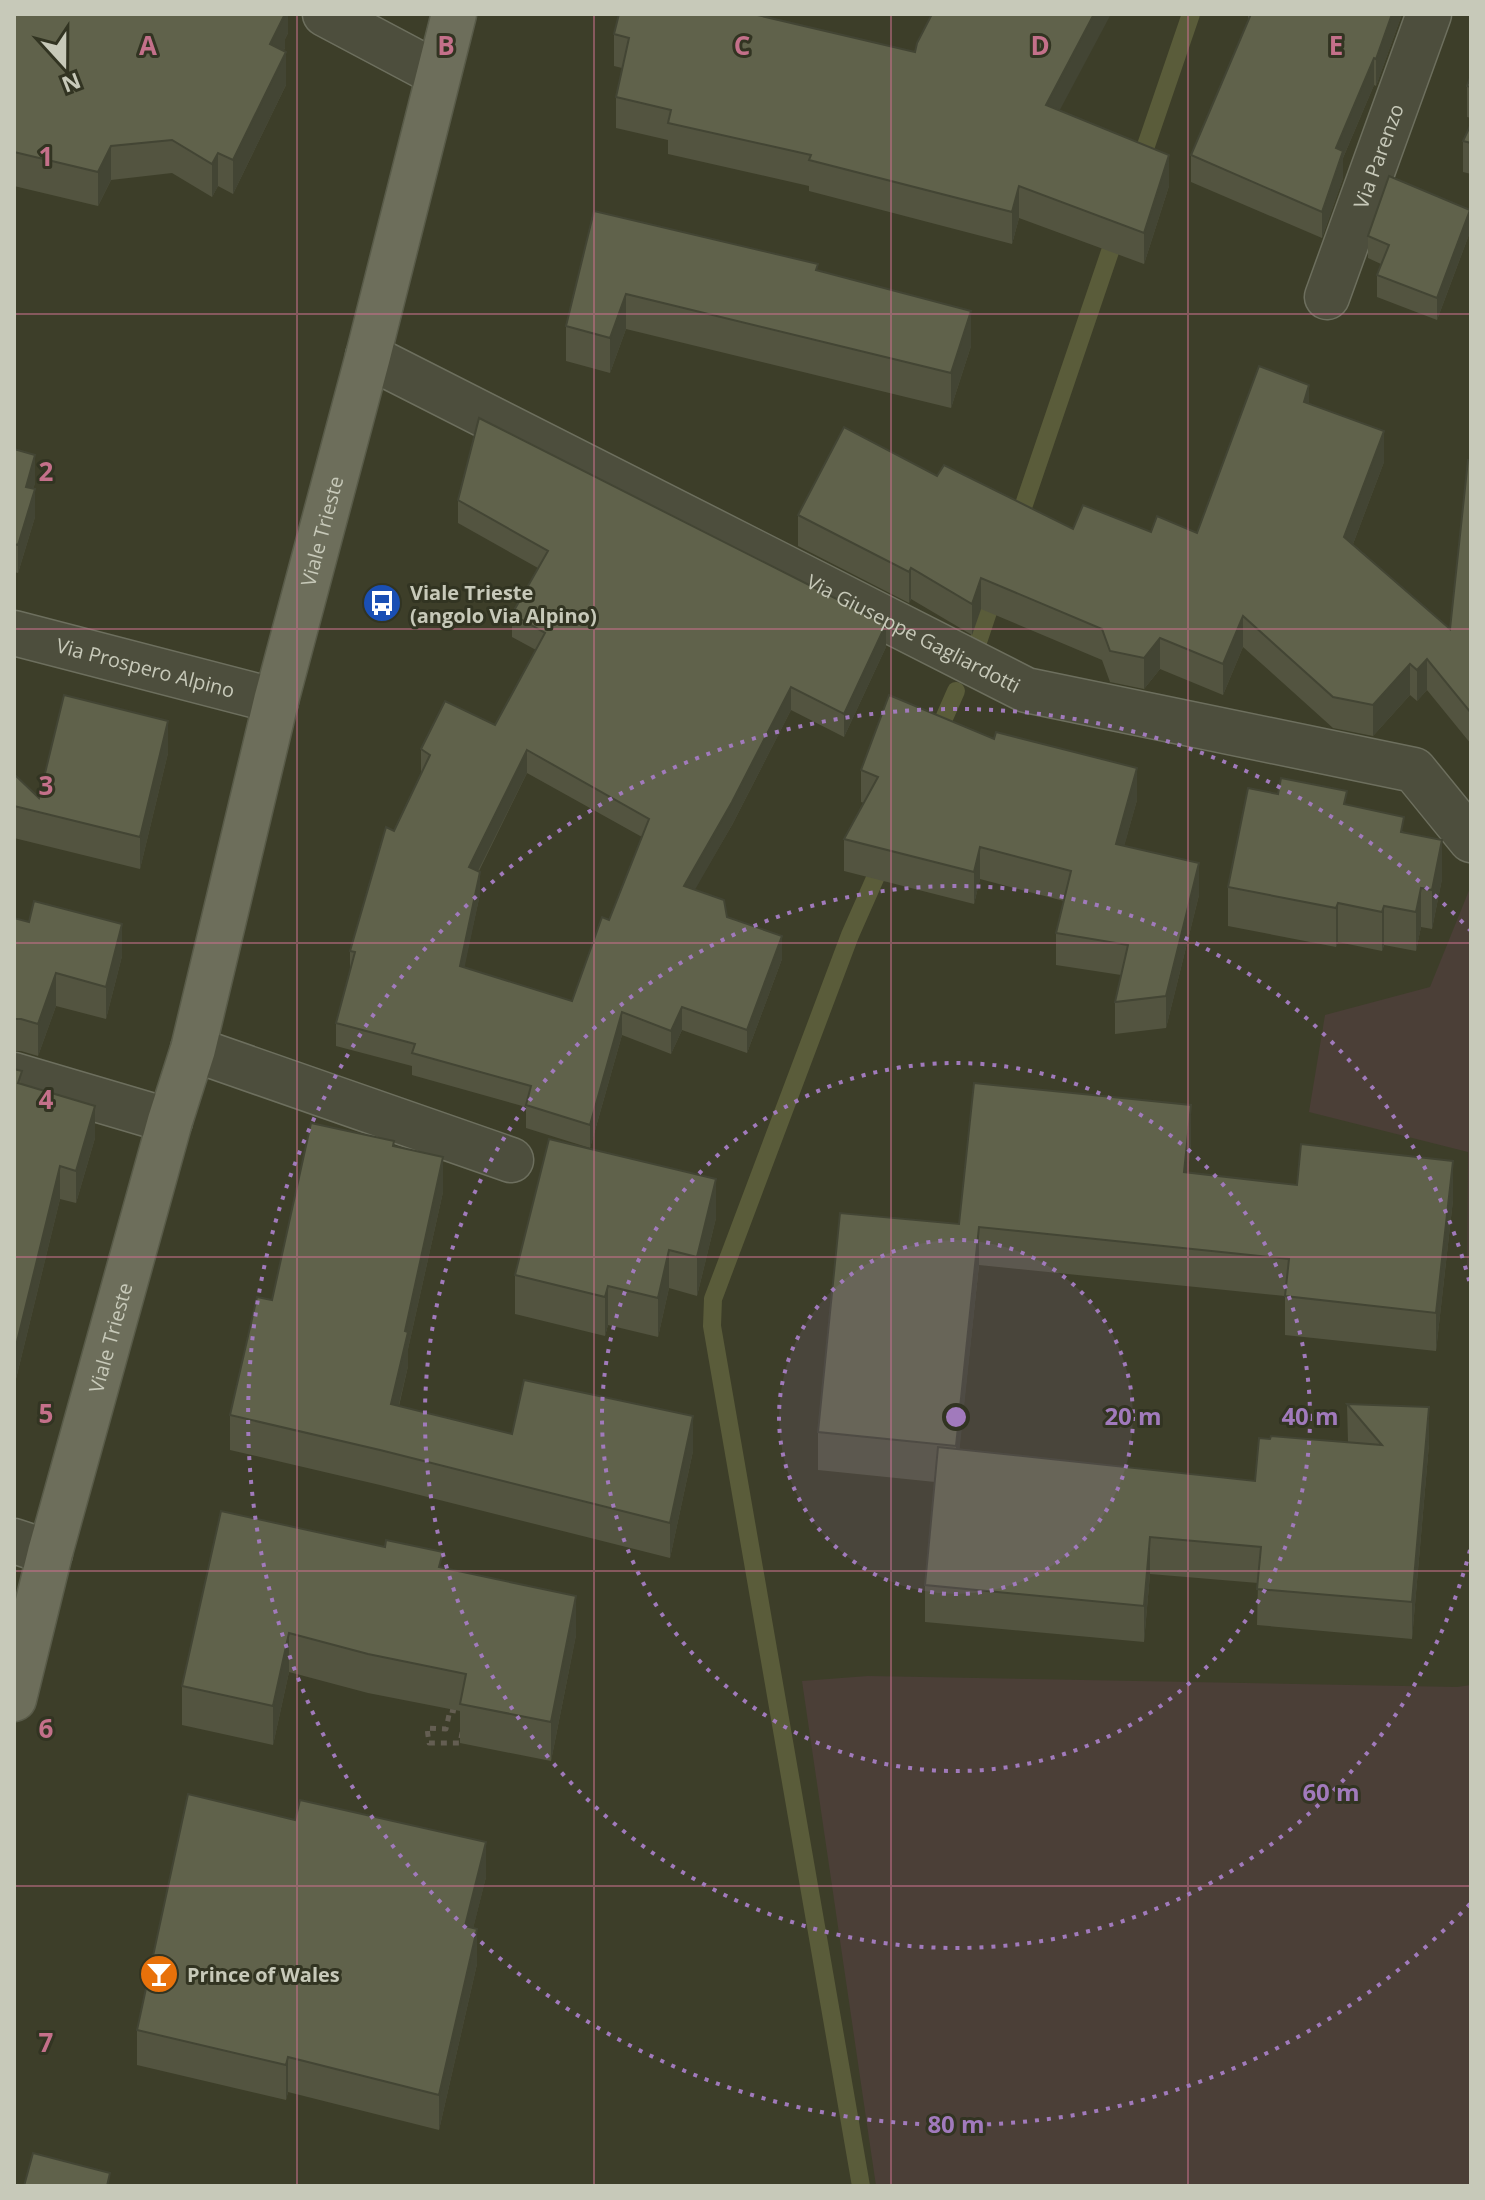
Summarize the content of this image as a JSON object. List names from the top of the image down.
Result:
{
  "streets": {
    "main road": ["Viale Trieste"],
    "street": ["Via Parenzo", "Via Giuseppe Gagliardotti", "Via Prospero Alpino"]
  },
  "crossings": [
    ["Viale Trieste", "Via Giuseppe Gagliardotti"],
    ["Viale Trieste", "Via Prospero Alpino"]
  ],
  "places": {
    "bus stop": ["Viale Trieste (angolo Via Alpino)"],
    "bar": ["Prince of Wales"]
  },
  "north": "bottom",
  "grid": {
    "columns": [
      "A",
      "B",
      "C",
      "D",
      "E"
    ],
    "rows": [
      "1",
      "2",
      "3",
      "4",
      "5",
      "6",
      "7"
    ]
  },
  "rings": [
    "20 m",
    "40 m",
    "60 m",
    "80 m"
  ]
}
